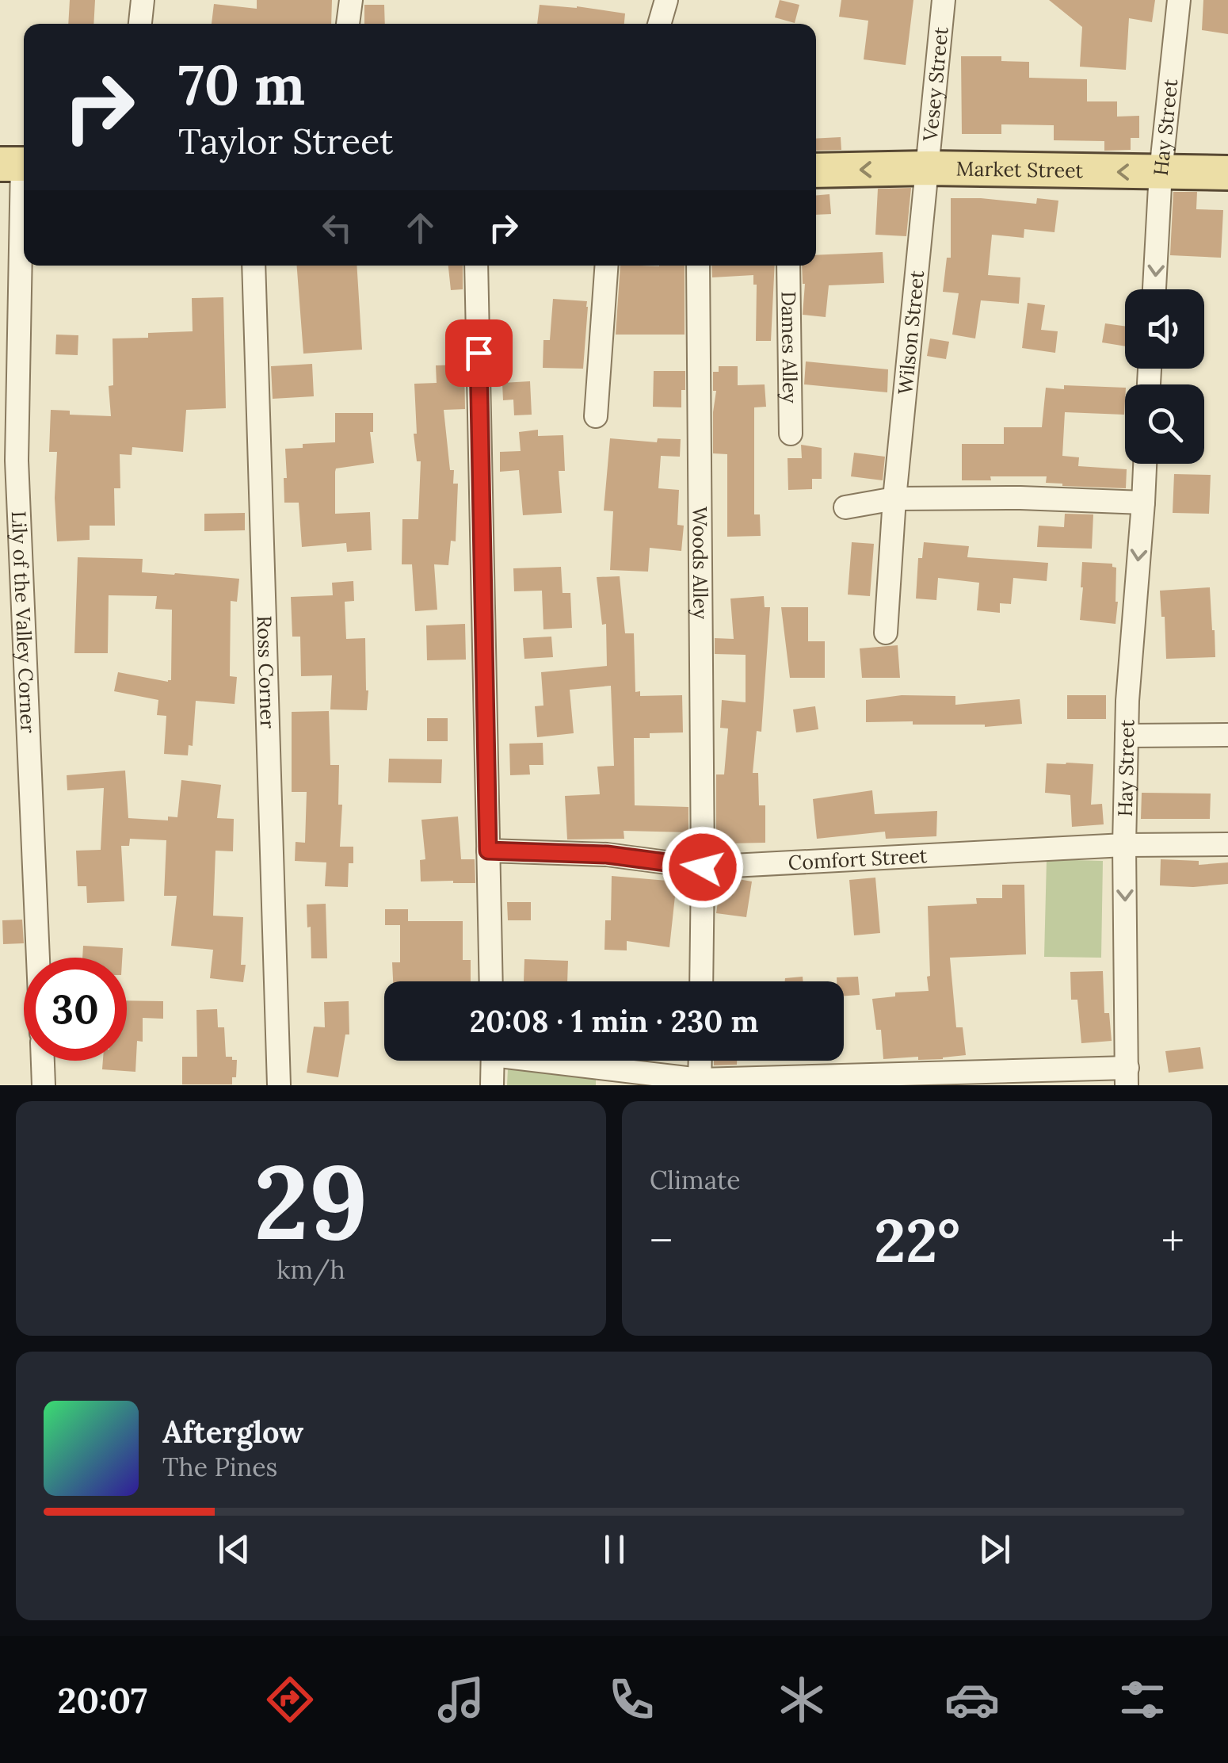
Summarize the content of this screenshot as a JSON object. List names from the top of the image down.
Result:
{
  "streets": {
    "main road": ["Market Street"],
    "street": [
      "Vesey Street",
      "Hay Street",
      "Wilson Street",
      "Dames Alley",
      "Woods Alley",
      "Lily of the Valley Corner",
      "Ross Corner",
      "Comfort Street"
    ]
  },
  "crossings": [
    ["Vesey Street", "Market Street"],
    ["Vesey Street", "Wilson Street"],
    ["Hay Street", "Market Street"],
    ["Hay Street", "Comfort Street"],
    ["Market Street", "Wilson Street"],
    ["Woods Alley", "Comfort Street"]
  ],
  "one_way": ["Hay Street", "Market Street"],
  "page": {
    "turn": ["70 m", "Taylor Street"],
    "limit": "30",
    "trip": "20:08 · 1 min · 230 m",
    "tile": [
      ["29", "km/h"],
      "Climate"
    ],
    "heat": ["−", "22°", "+"],
    "song": ["Afterglow", "The Pines"],
    "tabs": "20:07"
  }
}
